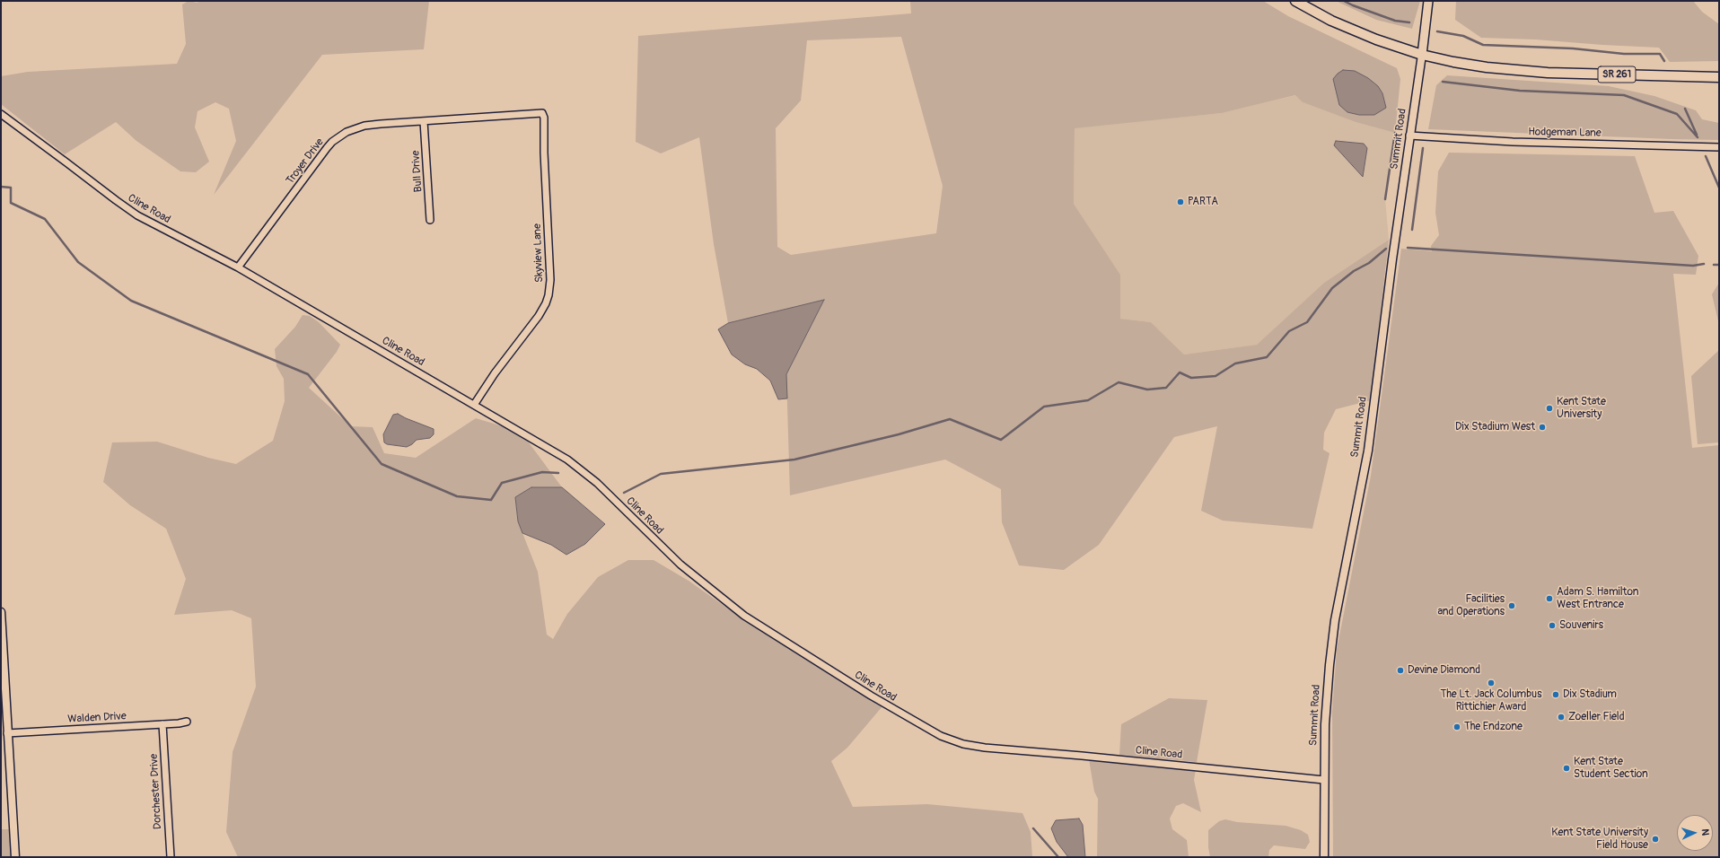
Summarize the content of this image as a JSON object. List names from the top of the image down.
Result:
{
  "streets": {
    "main road": ["SR 261", "Summit Road"],
    "street": [
      "Hodgeman Lane",
      "Troyer Drive",
      "Bull Drive",
      "Cline Road",
      "Skyview Lane",
      "Walden Drive",
      "Dorchester Drive"
    ]
  },
  "crossings": [
    ["SR 261", "Summit Road"],
    ["Hodgeman Lane", "Summit Road"],
    ["Summit Road", "Cline Road"],
    ["Troyer Drive", "Bull Drive"],
    ["Troyer Drive", "Cline Road"],
    ["Troyer Drive", "Skyview Lane"],
    ["Cline Road", "Skyview Lane"],
    ["Walden Drive", "Dorchester Drive"]
  ],
  "places": [
    "PARTA",
    "Kent State University",
    "Dix Stadium West",
    "Adam S. Hamilton West Entrance",
    "Facilities and Operations",
    "Souvenirs",
    "Devine Diamond",
    "The Lt. Jack Columbus Rittichier Award",
    "Dix Stadium",
    "Zoeller Field",
    "The Endzone",
    "Kent State Student Section",
    "Kent State University Field House"
  ],
  "north": "right"
}
